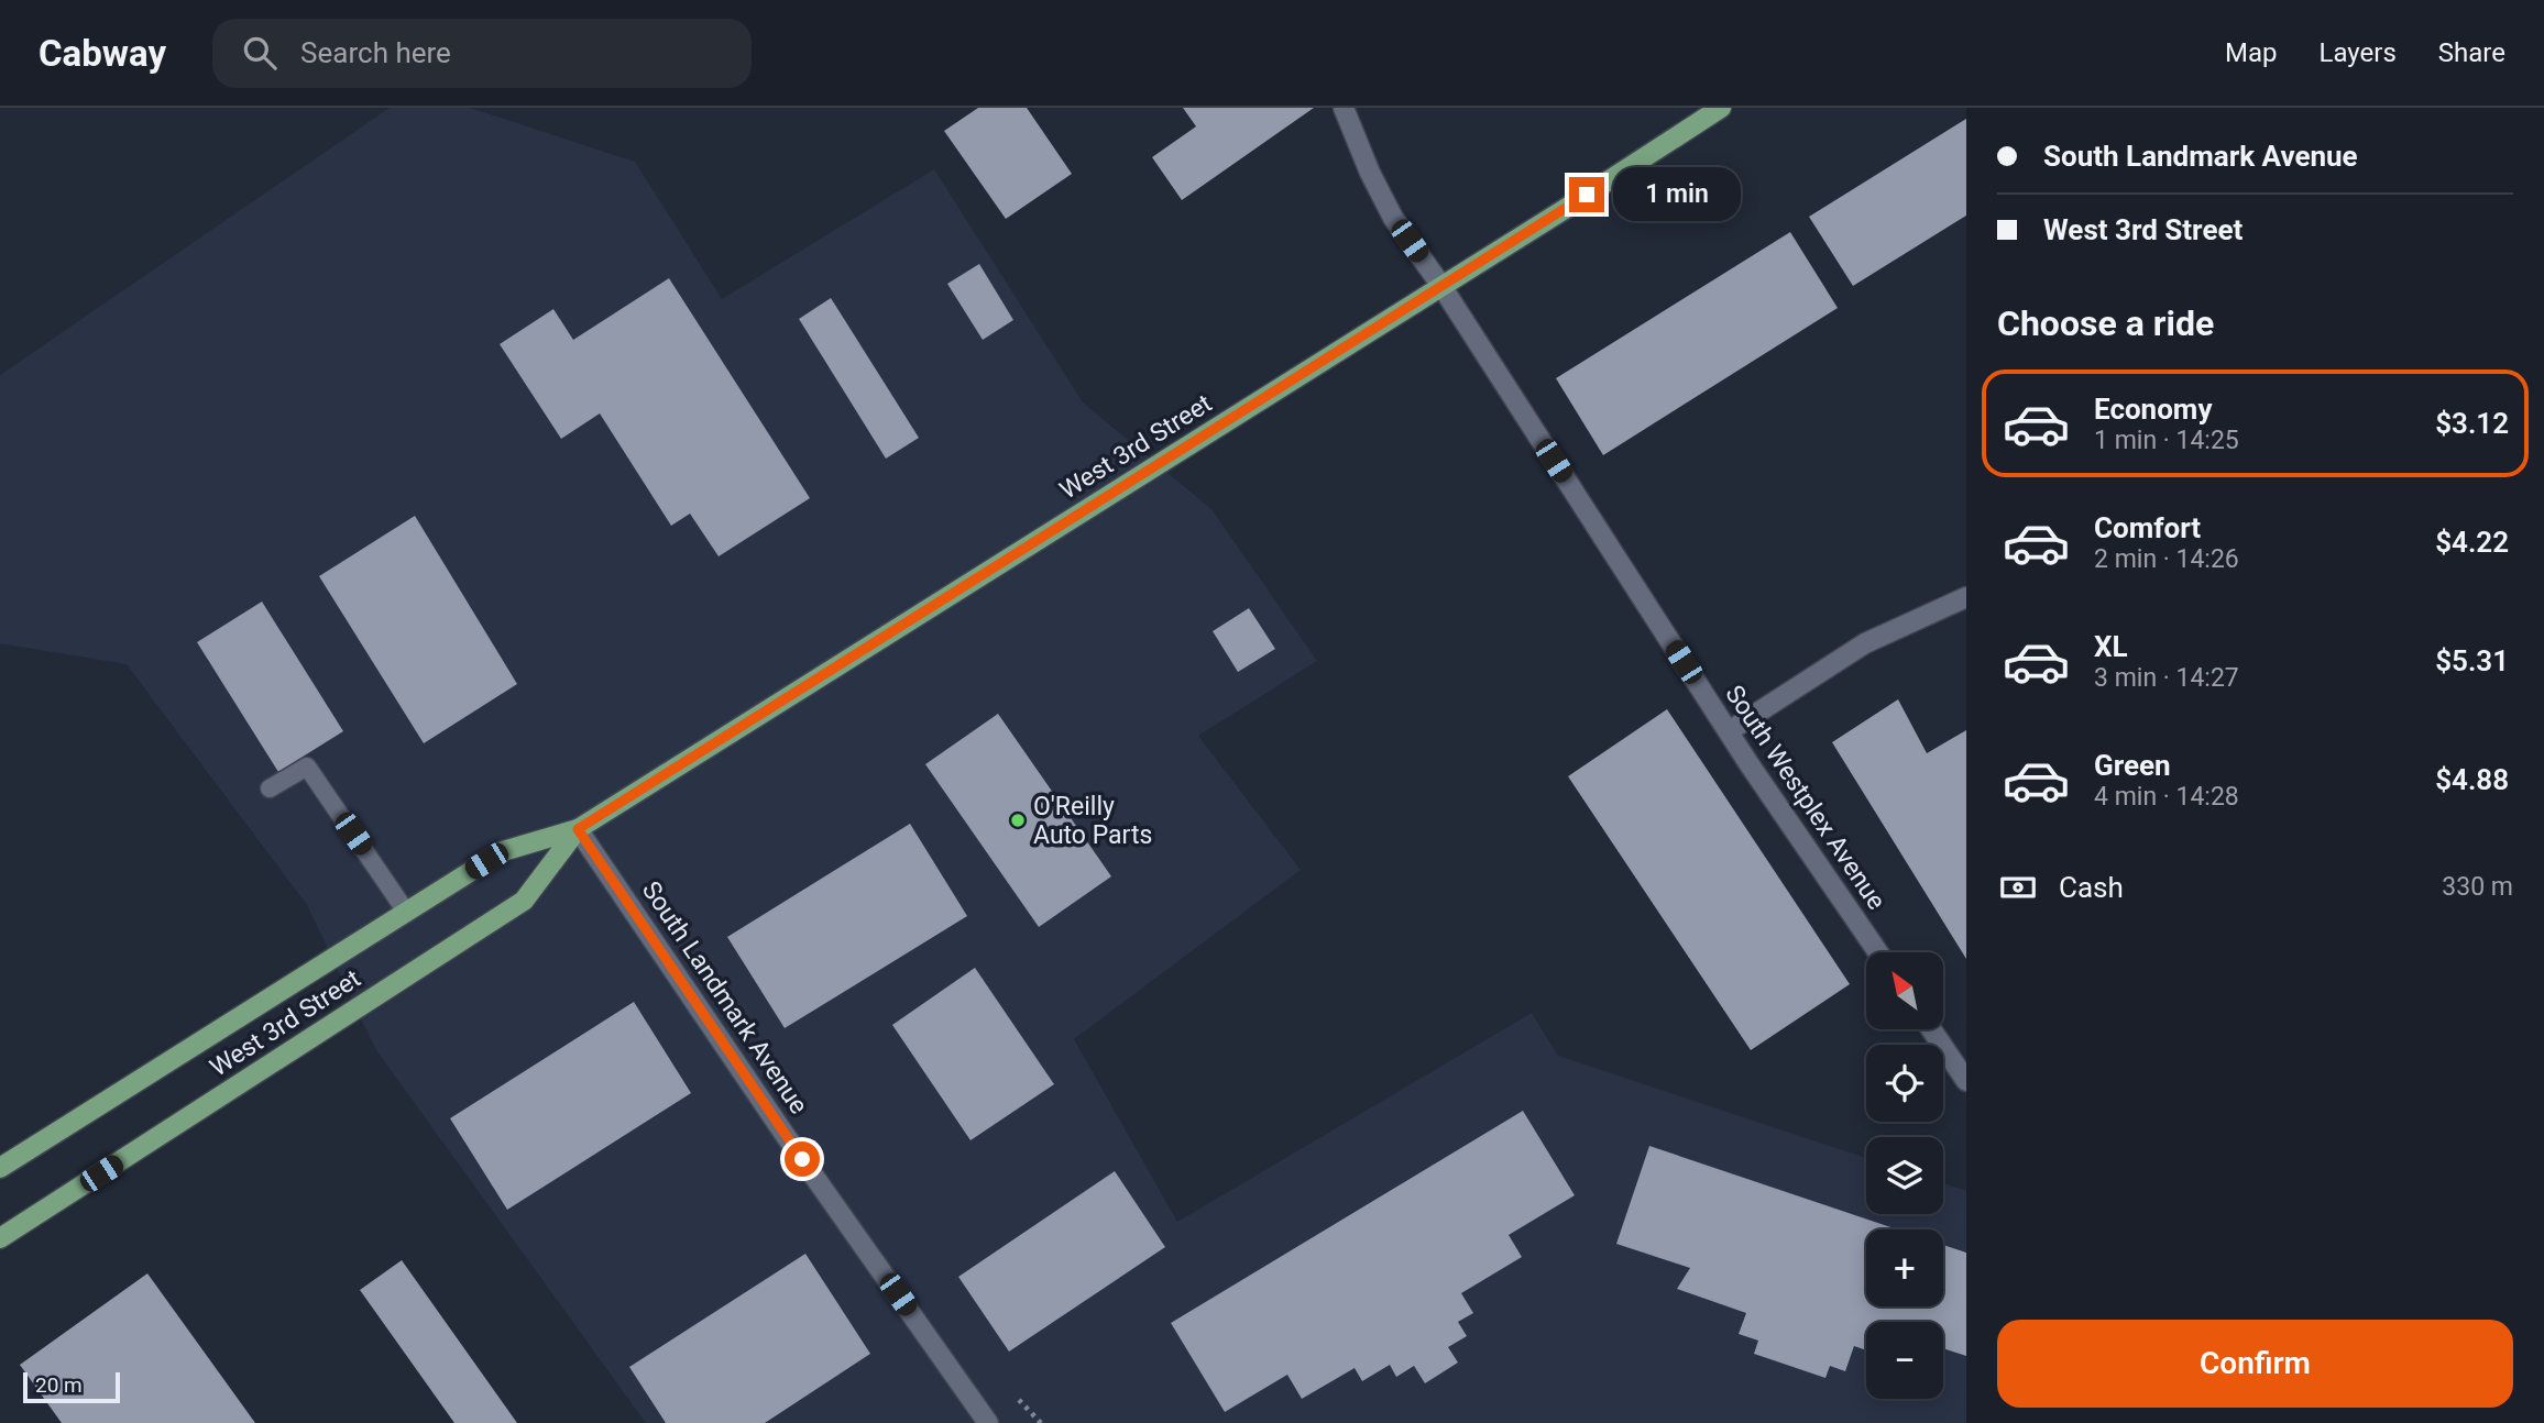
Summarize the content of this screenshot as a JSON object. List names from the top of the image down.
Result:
{
  "streets": {
    "main road": ["West 3rd Street"],
    "street": ["South Westplex Avenue", "South Landmark Avenue"]
  },
  "crossings": [
    ["West 3rd Street", "South Westplex Avenue"],
    ["West 3rd Street", "South Landmark Avenue"]
  ],
  "places": ["O'Reilly Auto Parts"],
  "scale_bar": "20 m",
  "north": "top left",
  "page": {
    "header": "Cabway",
    "search": "Search here",
    "nav": ["Map", "Layers", "Share"],
    "banner": ["South Landmark Avenue", "West 3rd Street"],
    "bubble": "1 min",
    "heading": "Choose a ride",
    "list": [
      {
        "name": "Economy",
        "note": "1 min · 14:25",
        "value": "$3.12"
      },
      {
        "name": "Comfort",
        "note": "2 min · 14:26",
        "value": "$4.22"
      },
      {
        "name": "XL",
        "note": "3 min · 14:27",
        "value": "$5.31"
      },
      {
        "name": "Green",
        "note": "4 min · 14:28",
        "value": "$4.88"
      }
    ],
    "pay": ["Cash", "330 m"],
    "map_buttons": ["+", "−"],
    "buttons": "Confirm",
    "scale": "20 m"
  }
}
